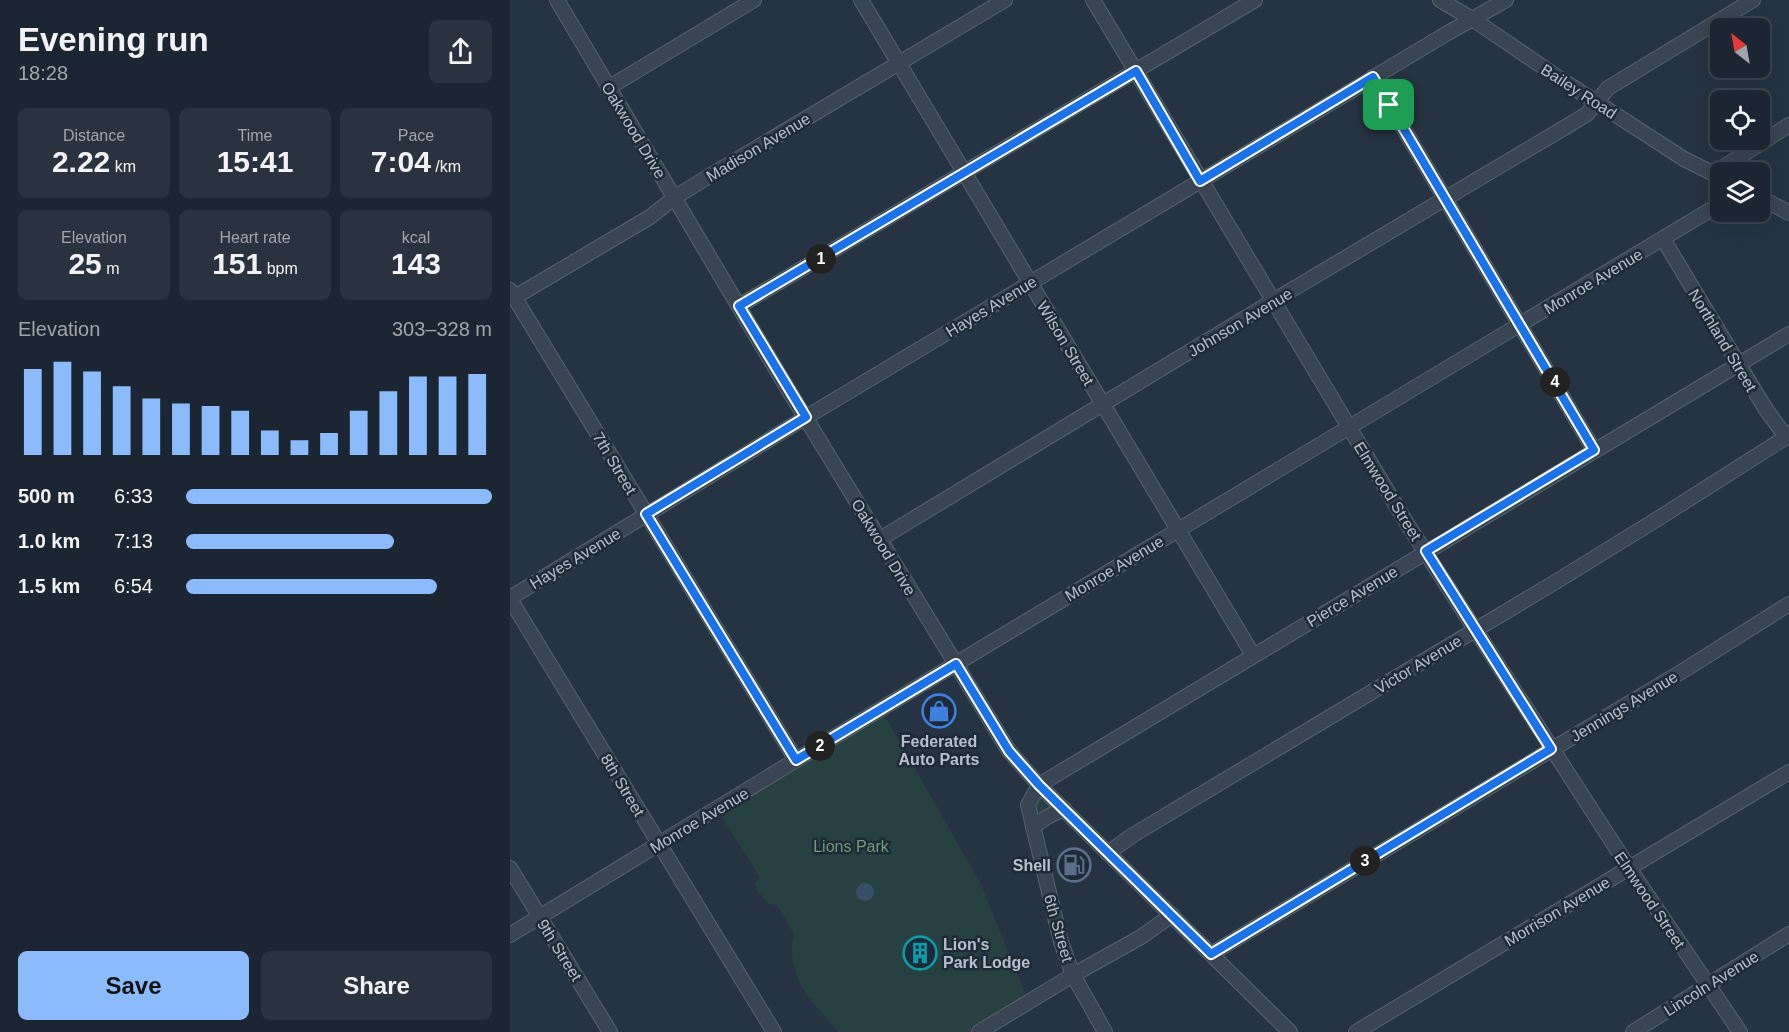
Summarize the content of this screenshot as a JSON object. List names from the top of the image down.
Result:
{
  "streets": {
    "street": [
      "Bailey Road",
      "Oakwood Drive",
      "Madison Avenue",
      "Monroe Avenue",
      "Hayes Avenue",
      "Johnson Avenue",
      "Northland Street",
      "Wilson Street",
      "7th Street",
      "Elmwood Street",
      "Pierce Avenue",
      "Victor Avenue",
      "Jennings Avenue",
      "8th Street",
      "Morrison Avenue",
      "6th Street",
      "9th Street",
      "Lincoln Avenue"
    ]
  },
  "crossings": [
    ["Bailey Road", "Hayes Avenue"],
    ["Bailey Road", "Johnson Avenue"],
    ["Oakwood Drive", "Madison Avenue"],
    ["Oakwood Drive", "Monroe Avenue"],
    ["Oakwood Drive", "Hayes Avenue"],
    ["Oakwood Drive", "Johnson Avenue"],
    ["Oakwood Drive", "Pierce Avenue"],
    ["Oakwood Drive", "Victor Avenue"],
    ["Oakwood Drive", "Jennings Avenue"],
    ["Oakwood Drive", "6th Street"],
    ["Madison Avenue", "Wilson Street"],
    ["Madison Avenue", "7th Street"],
    ["Monroe Avenue", "Northland Street"],
    ["Monroe Avenue", "Wilson Street"],
    ["Monroe Avenue", "7th Street"],
    ["Monroe Avenue", "Elmwood Street"],
    ["Monroe Avenue", "8th Street"],
    ["Monroe Avenue", "9th Street"],
    ["Hayes Avenue", "Wilson Street"],
    ["Hayes Avenue", "7th Street"],
    ["Hayes Avenue", "Elmwood Street"],
    ["Hayes Avenue", "8th Street"],
    ["Johnson Avenue", "Wilson Street"],
    ["Johnson Avenue", "Elmwood Street"],
    ["Northland Street", "Pierce Avenue"],
    ["Northland Street", "Victor Avenue"],
    ["Wilson Street", "Pierce Avenue"],
    ["Elmwood Street", "Pierce Avenue"],
    ["Elmwood Street", "Victor Avenue"],
    ["Elmwood Street", "Jennings Avenue"],
    ["Elmwood Street", "Morrison Avenue"],
    ["Elmwood Street", "Lincoln Avenue"],
    ["Pierce Avenue", "6th Street"]
  ],
  "parks": ["Lions Park"],
  "places": {
    "shop": ["Federated Auto Parts"],
    "fuel station": ["Shell"],
    "building": ["Lion's Park Lodge"]
  },
  "north": "top left",
  "page": {
    "heading": ["Evening run", "18:28"],
    "stats": [
      ["Distance", "2.22 km"],
      ["Time", "15:41"],
      ["Pace", "7:04 /km"],
      ["Elevation", "25 m"],
      ["Heart rate", "151 bpm"],
      ["kcal", "143"]
    ],
    "pins": [
      "1",
      "4",
      "2",
      "3"
    ],
    "chart": ["Elevation", "303–328 m"],
    "list": [
      {
        "name": "500 m",
        "note": "6:33"
      },
      {
        "name": "1.0 km",
        "note": "7:13"
      },
      {
        "name": "1.5 km",
        "note": "6:54"
      }
    ],
    "buttons": ["Save", "Share"]
  }
}
